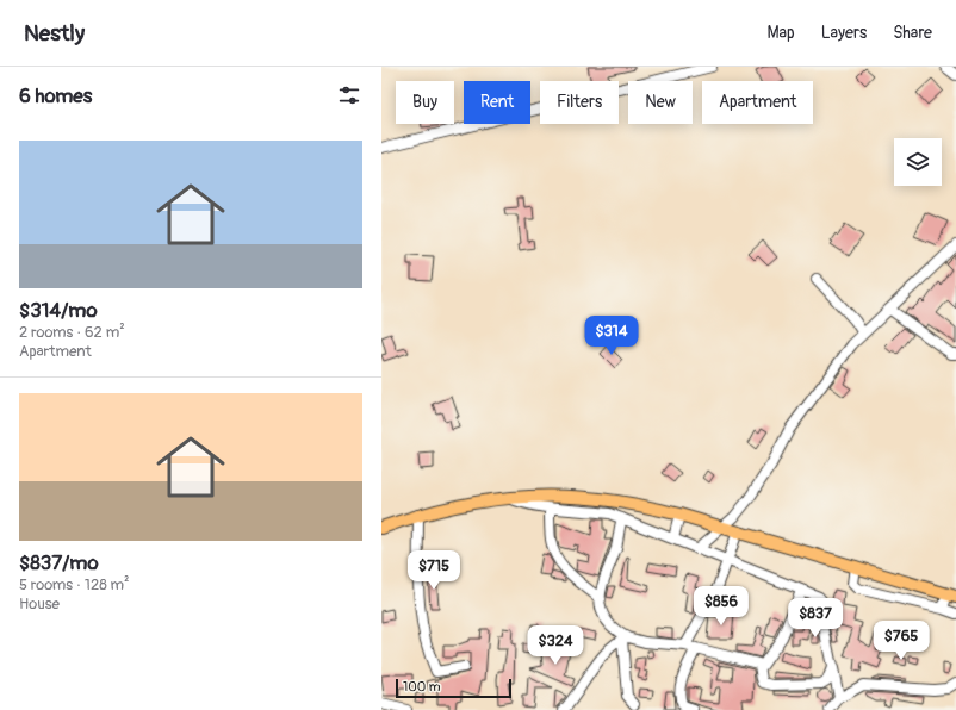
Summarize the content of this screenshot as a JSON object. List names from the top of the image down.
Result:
{
  "scale_bar": "100 m",
  "page": {
    "header": "Nestly",
    "nav": ["Map", "Layers", "Share"],
    "heading": "6 homes",
    "chip": [
      "Buy",
      "Rent",
      "Filters",
      "New",
      "Apartment"
    ],
    "list": [
      {
        "name": "$314/mo",
        "note": "2 rooms · 62 m² · Apartment"
      },
      {
        "name": "$837/mo",
        "note": "5 rooms · 128 m² · House"
      }
    ],
    "price": [
      "$314",
      "$715",
      "$856",
      "$837",
      "$765",
      "$324"
    ],
    "scale": "100 m"
  }
}
